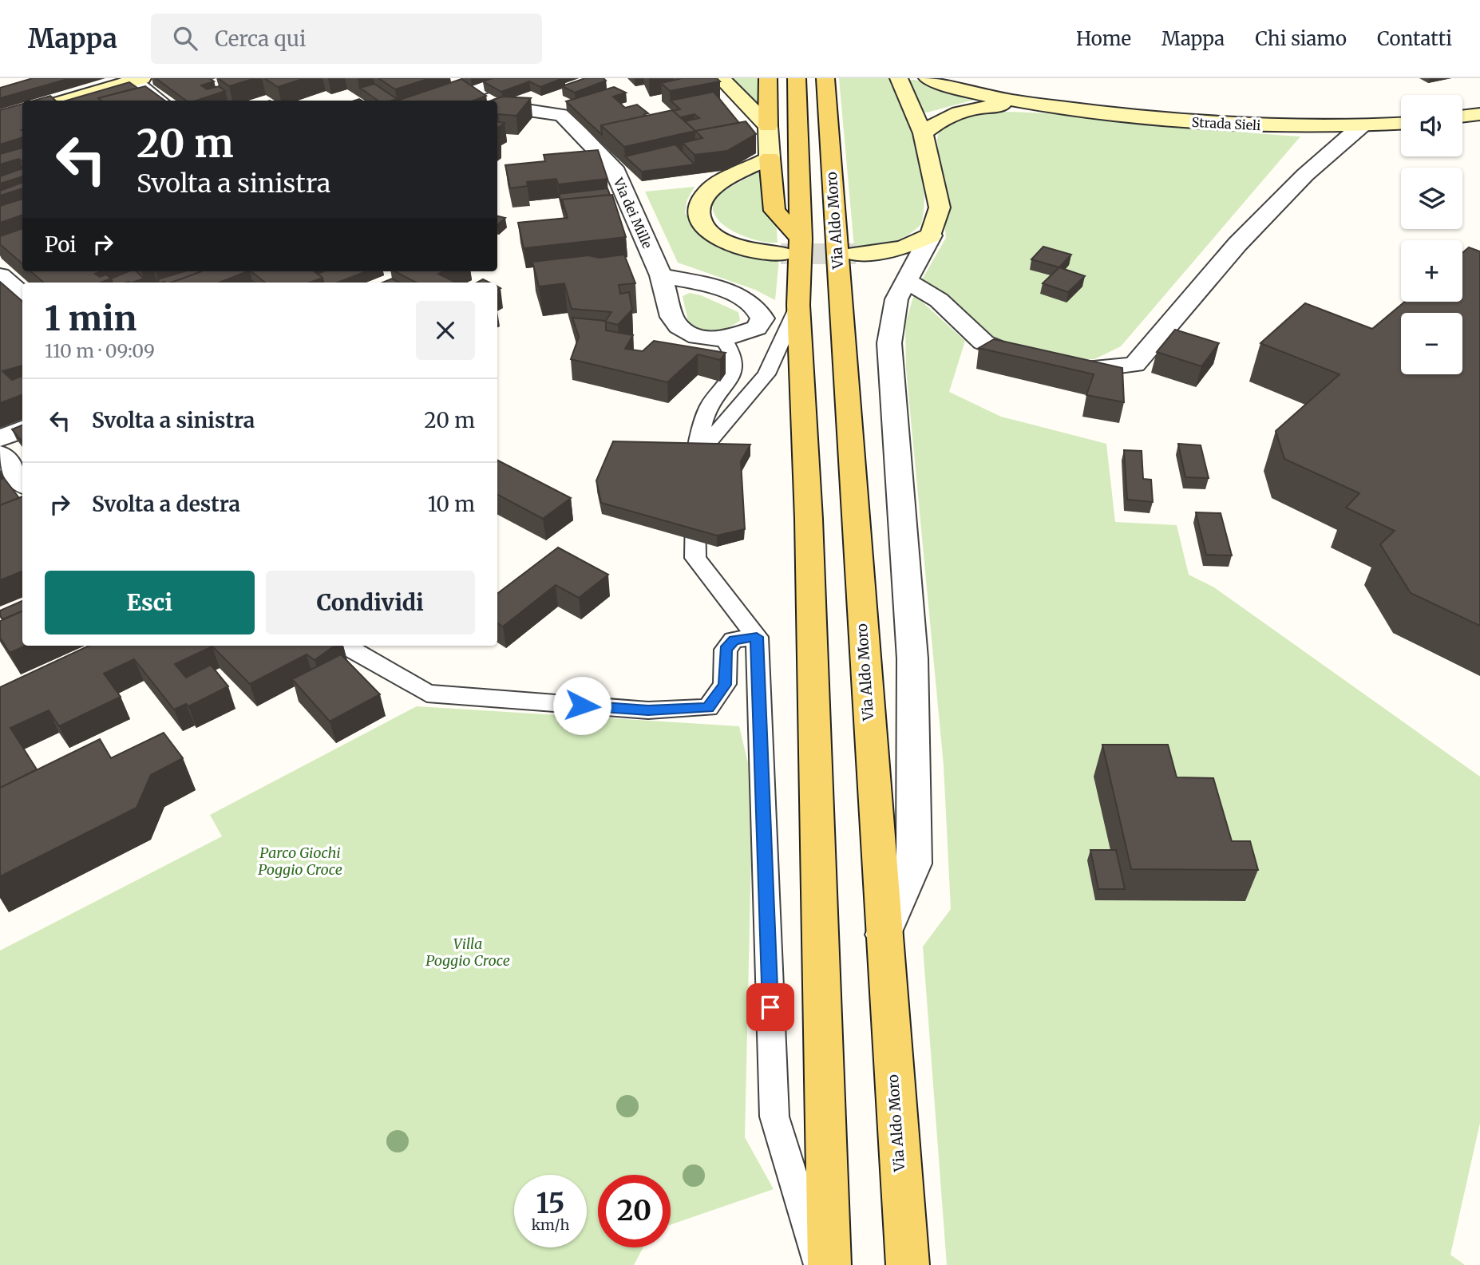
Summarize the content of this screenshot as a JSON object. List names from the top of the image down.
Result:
{
  "streets": {
    "main road": ["Strada Sieli", "Via Aldo Moro"],
    "street": ["Via dei Mille"]
  },
  "parks": ["Parco Giochi Poggio Croce", "Villa Poggio Croce"],
  "page": {
    "header": "Mappa",
    "search": "Cerca qui",
    "nav": [
      "Home",
      "Mappa",
      "Chi siamo",
      "Contatti"
    ],
    "map_buttons": ["+", "−"],
    "turn": ["20 m", "Svolta a sinistra"],
    "then": "Poi",
    "heading": ["1 min", "110 m · 09:09"],
    "list": [
      {
        "name": "Svolta a sinistra",
        "value": "20 m"
      },
      {
        "name": "Svolta a destra",
        "value": "10 m"
      }
    ],
    "buttons": ["Esci", "Condividi"],
    "speed": "15 km/h",
    "limit": "20"
  }
}
